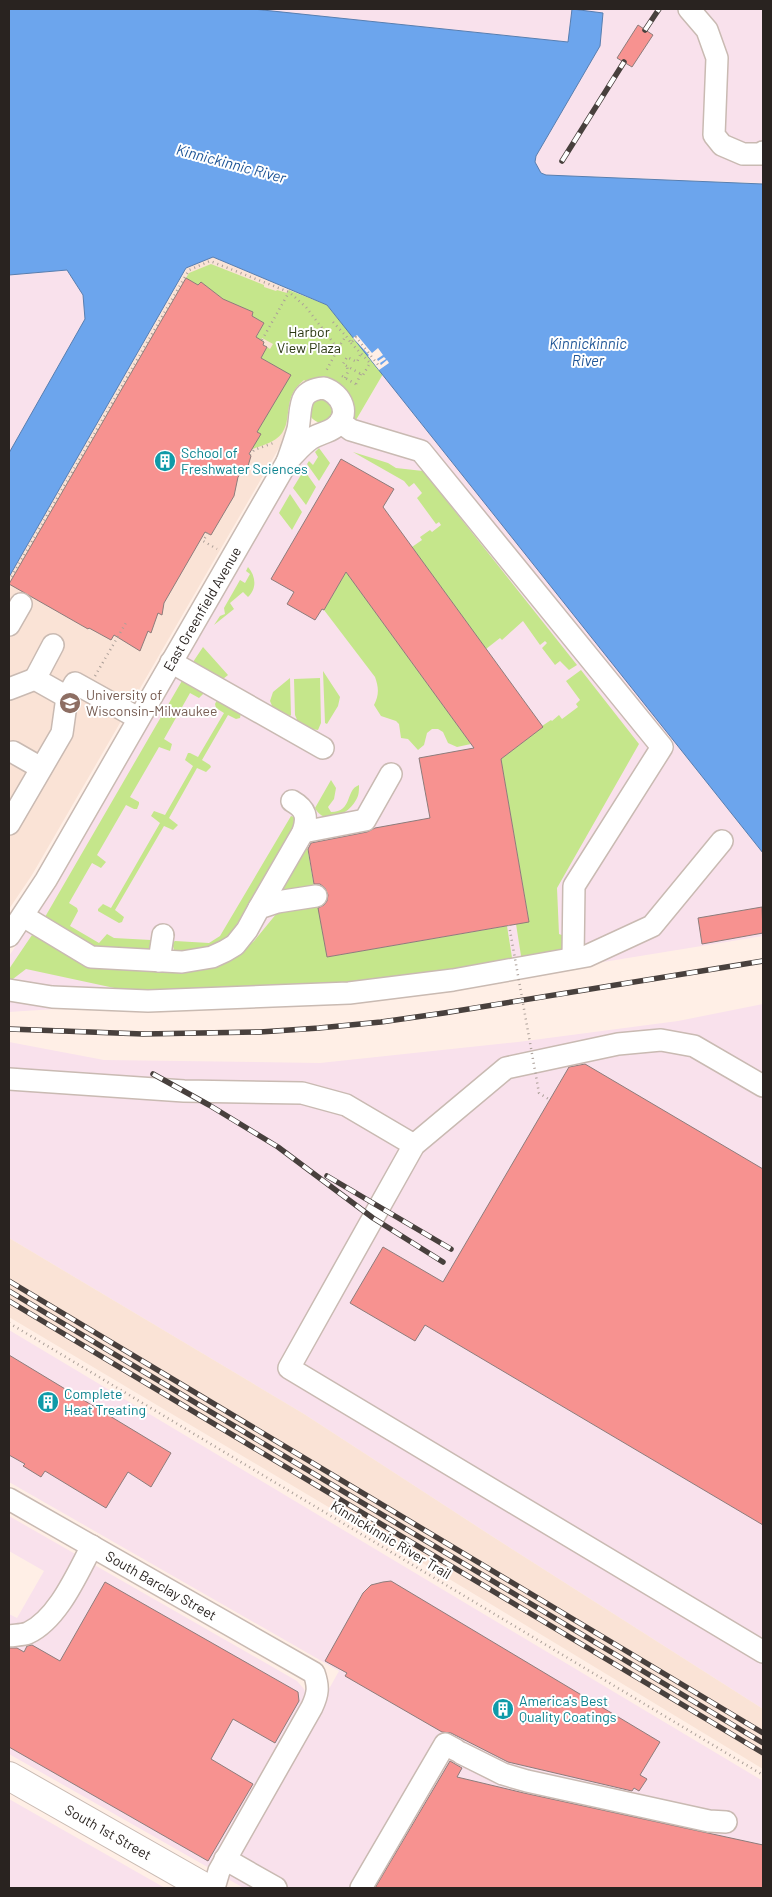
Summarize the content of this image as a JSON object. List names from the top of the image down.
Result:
{
  "streets": {
    "main road": ["South 1st Street"],
    "street": ["East Greenfield Avenue", "South Barclay Street"],
    "path": ["Kinnickinnic River Trail"]
  },
  "water": ["Kinnickinnic River"],
  "parks": ["Harbor View Plaza"],
  "places": {
    "building": ["School of Freshwater Sciences", "Complete Heat Treating", "America's Best Quality Coatings"],
    "school or university": ["University of Wisconsin-Milwaukee"]
  }
}
